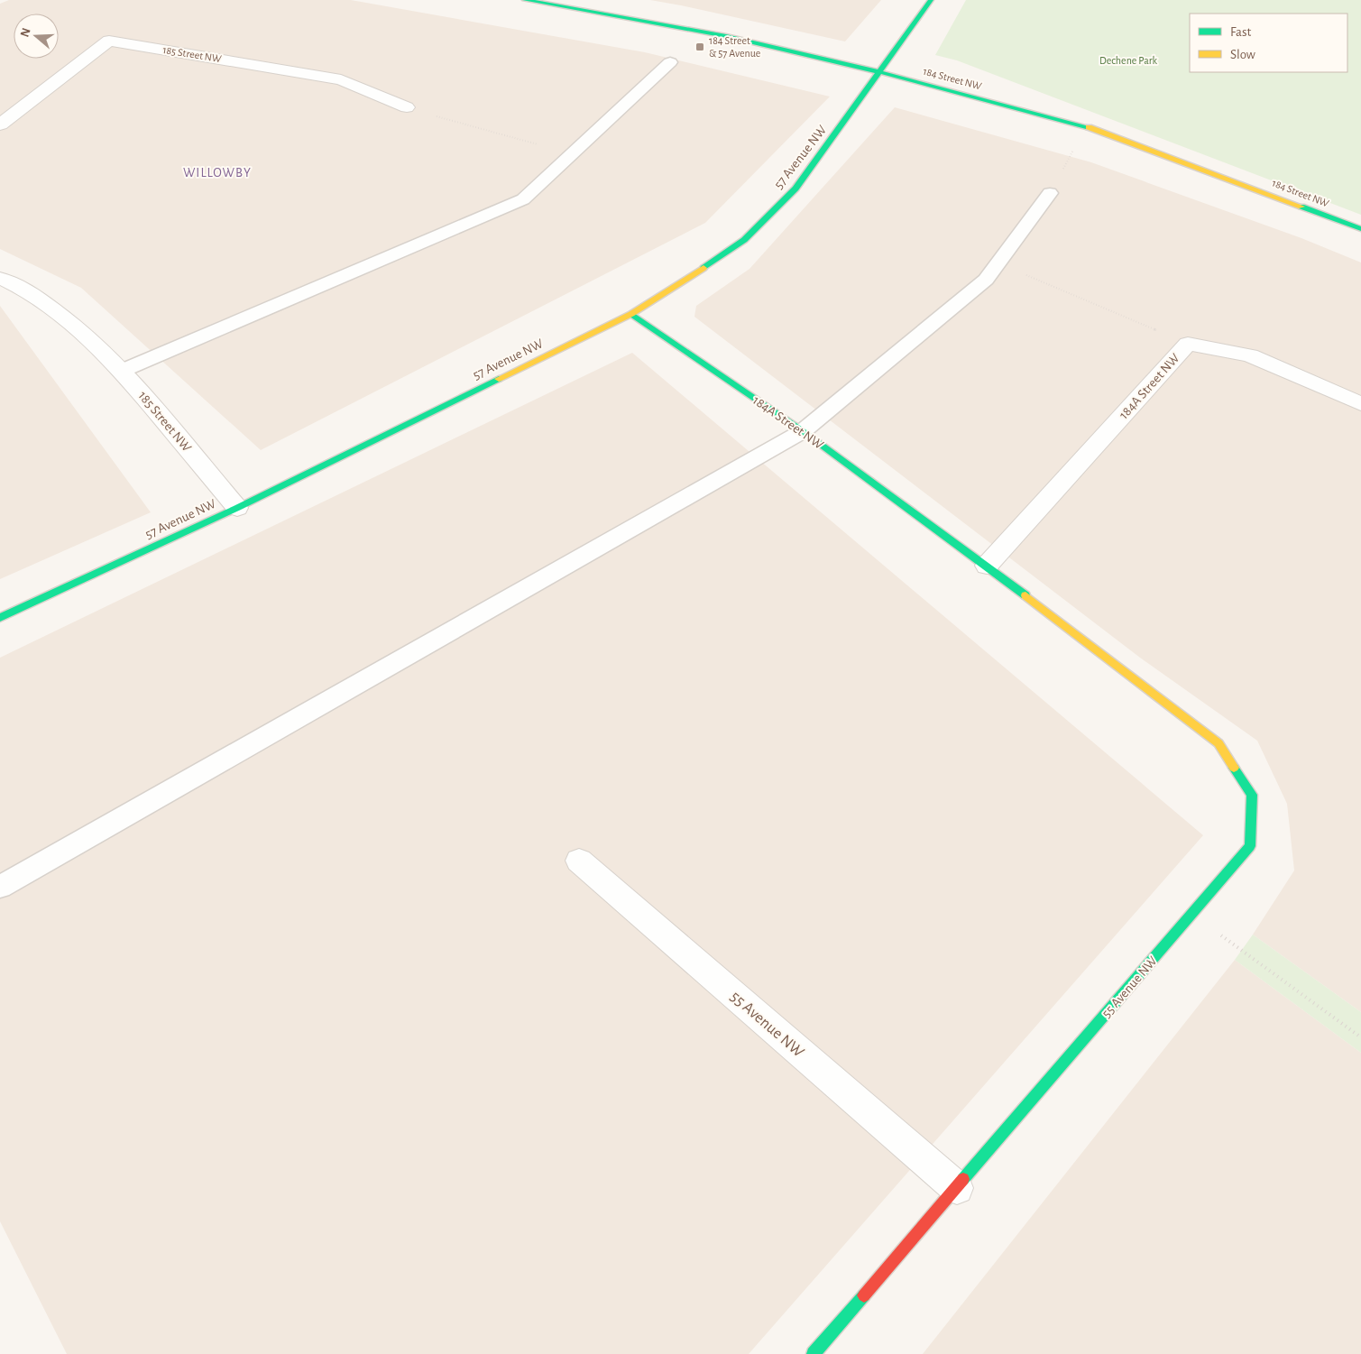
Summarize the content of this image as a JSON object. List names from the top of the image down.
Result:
{
  "streets": {
    "street": [
      "185 Street NW",
      "184 Street NW",
      "57 Avenue NW",
      "184A Street NW",
      "55 Avenue NW"
    ]
  },
  "crossings": [
    ["185 Street NW", "57 Avenue NW"],
    ["184 Street NW", "57 Avenue NW"],
    ["57 Avenue NW", "184A Street NW"],
    ["184A Street NW", "55 Avenue NW"]
  ],
  "districts": ["WILLOWBY"],
  "parks": ["Dechene Park"],
  "places": {
    "transit": ["184 Street & 57 Avenue"]
  },
  "legend": ["Fast", "Slow"],
  "north": "left"
}
